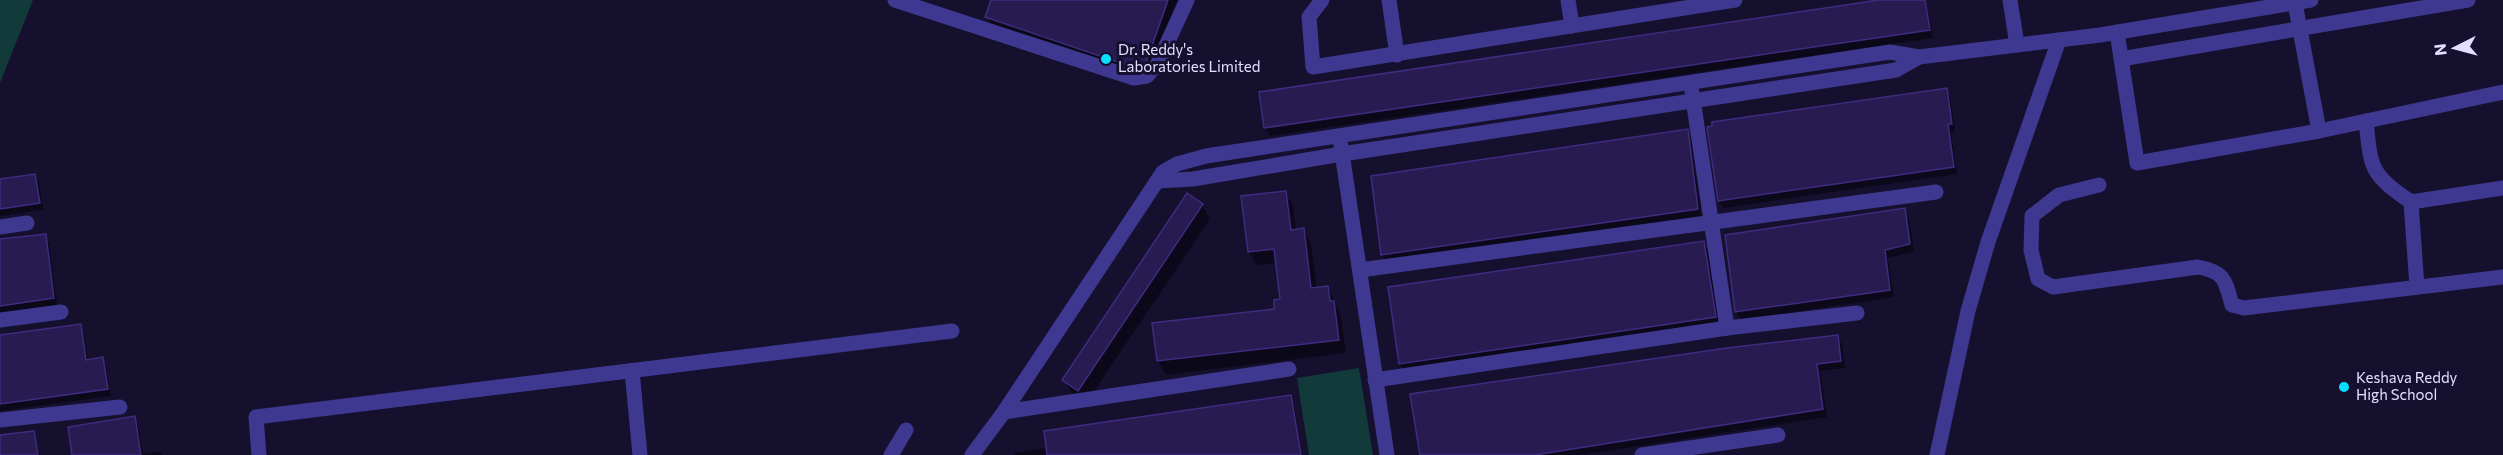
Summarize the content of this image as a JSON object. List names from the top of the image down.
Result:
{
  "places": ["Dr. Reddy's Laboratories Limited", "Keshava Reddy High School"],
  "north": "left"
}
